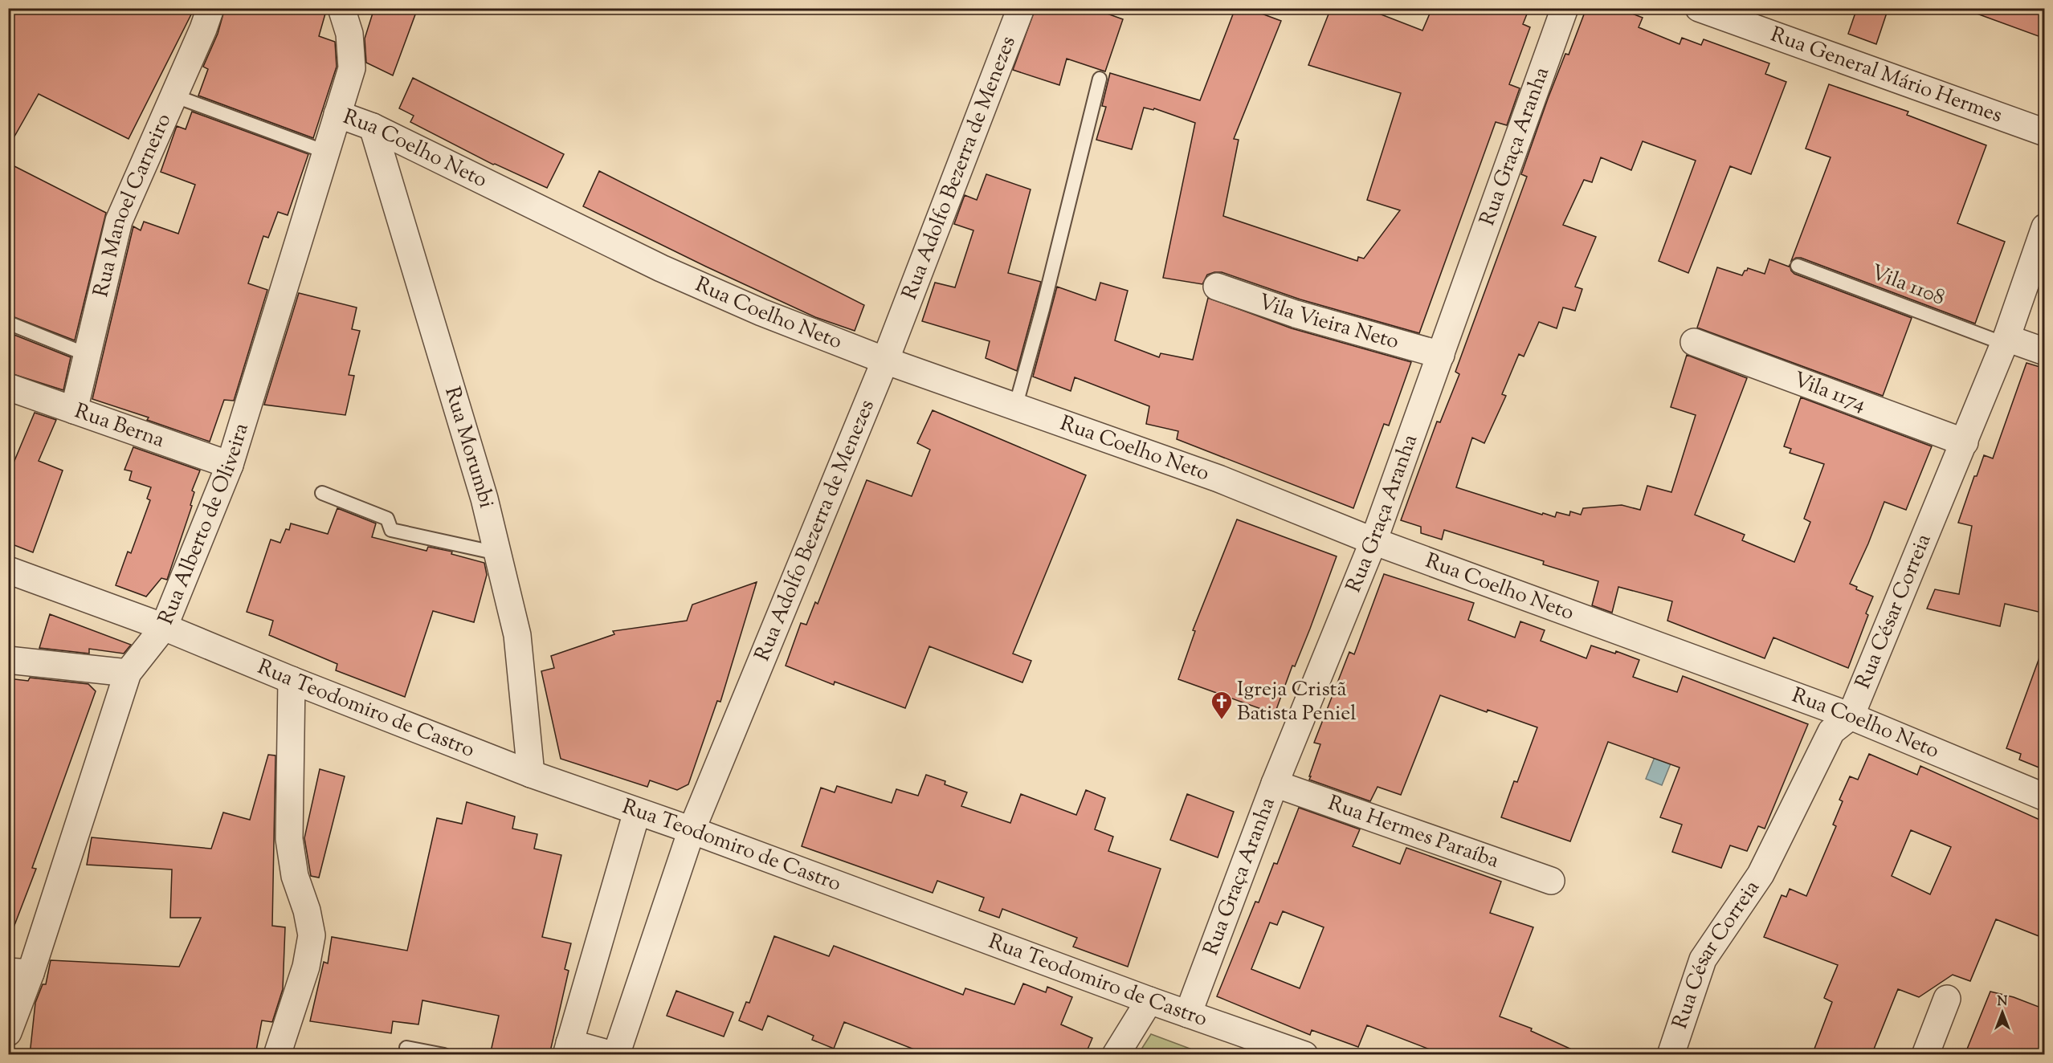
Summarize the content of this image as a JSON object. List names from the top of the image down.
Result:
{
  "streets": {
    "street": [
      "Rua General Mário Hermes",
      "Rua Graça Aranha",
      "Rua Coelho Neto",
      "Rua Adolfo Bezerra de Menezes",
      "Rua Manoel Carneiro",
      "Vila Vieira Neto",
      "Vila 1174",
      "Rua Berna",
      "Rua Morumbi",
      "Rua Alberto de Oliveira",
      "Rua César Correia",
      "Rua Teodomiro de Castro",
      "Rua Hermes Paraíba"
    ],
    "lane": ["Vila 1108"]
  },
  "crossings": [
    ["Rua Graça Aranha", "Rua Coelho Neto"],
    ["Rua Graça Aranha", "Vila Vieira Neto"],
    ["Rua Graça Aranha", "Rua Teodomiro de Castro"],
    ["Rua Graça Aranha", "Rua Hermes Paraíba"],
    ["Rua Coelho Neto", "Rua Adolfo Bezerra de Menezes"],
    ["Rua Coelho Neto", "Rua Morumbi"],
    ["Rua Coelho Neto", "Rua Alberto de Oliveira"],
    ["Rua Coelho Neto", "Rua César Correia"],
    ["Rua Adolfo Bezerra de Menezes", "Rua Teodomiro de Castro"],
    ["Rua Manoel Carneiro", "Rua Berna"],
    ["Vila 1108", "Rua César Correia"],
    ["Vila 1174", "Rua César Correia"],
    ["Rua Berna", "Rua Alberto de Oliveira"],
    ["Rua Morumbi", "Rua Teodomiro de Castro"],
    ["Rua Alberto de Oliveira", "Rua Teodomiro de Castro"]
  ],
  "places": {
    "church": ["Igreja Cristã Batista Peniel"]
  },
  "north": "top"
}
